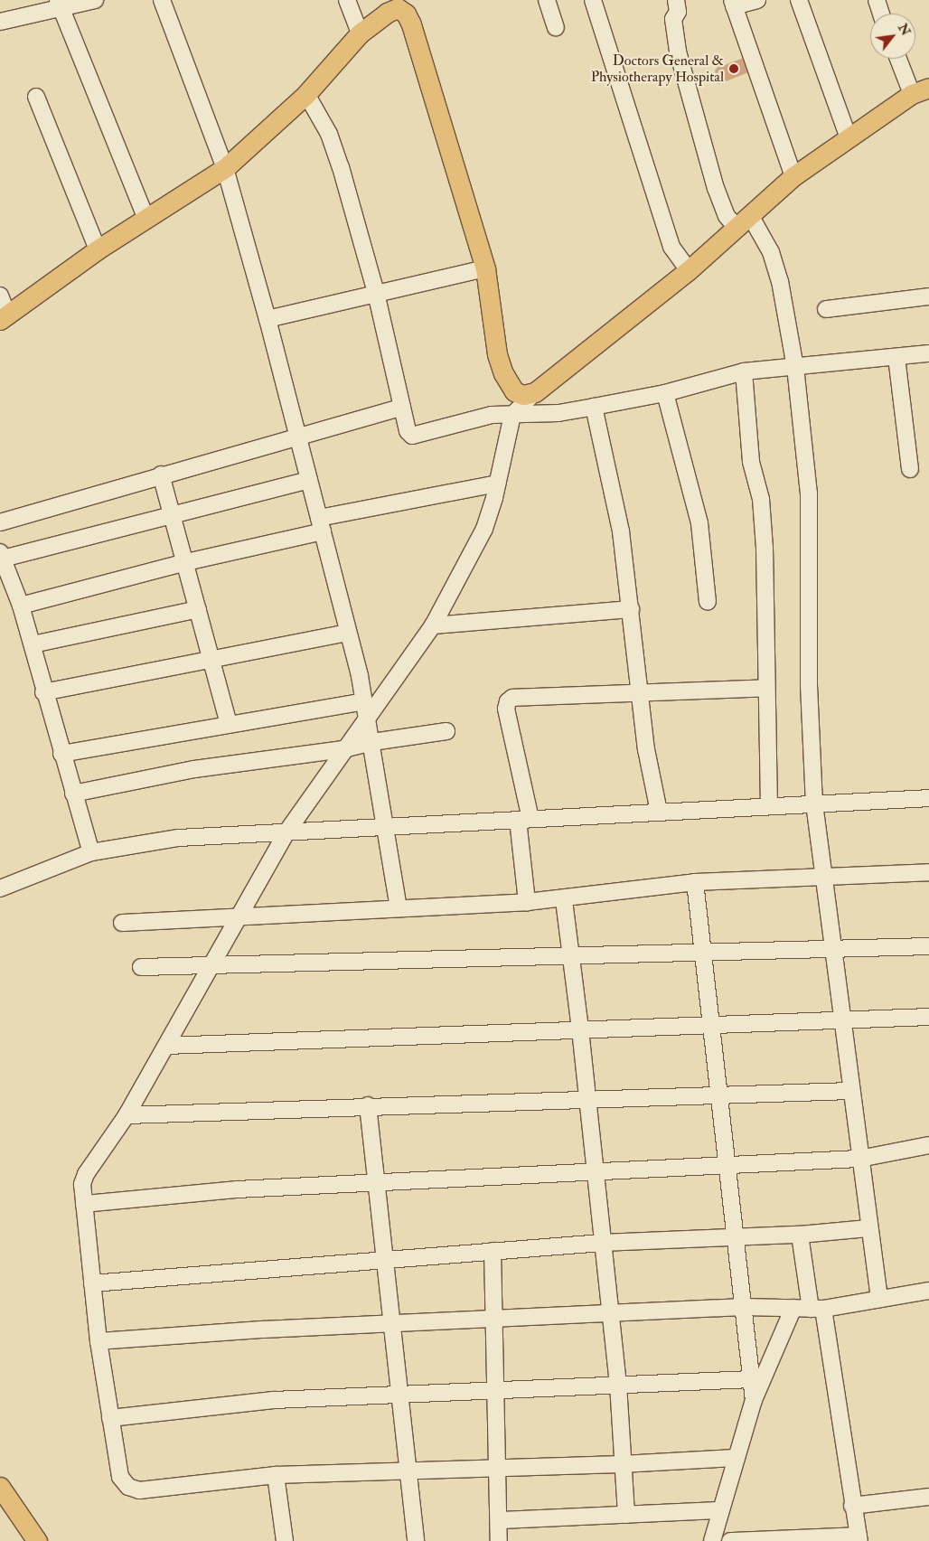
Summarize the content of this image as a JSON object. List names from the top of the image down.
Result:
{
  "places": ["Doctors General & Physiotherapy Hospital"],
  "north": "top right"
}
